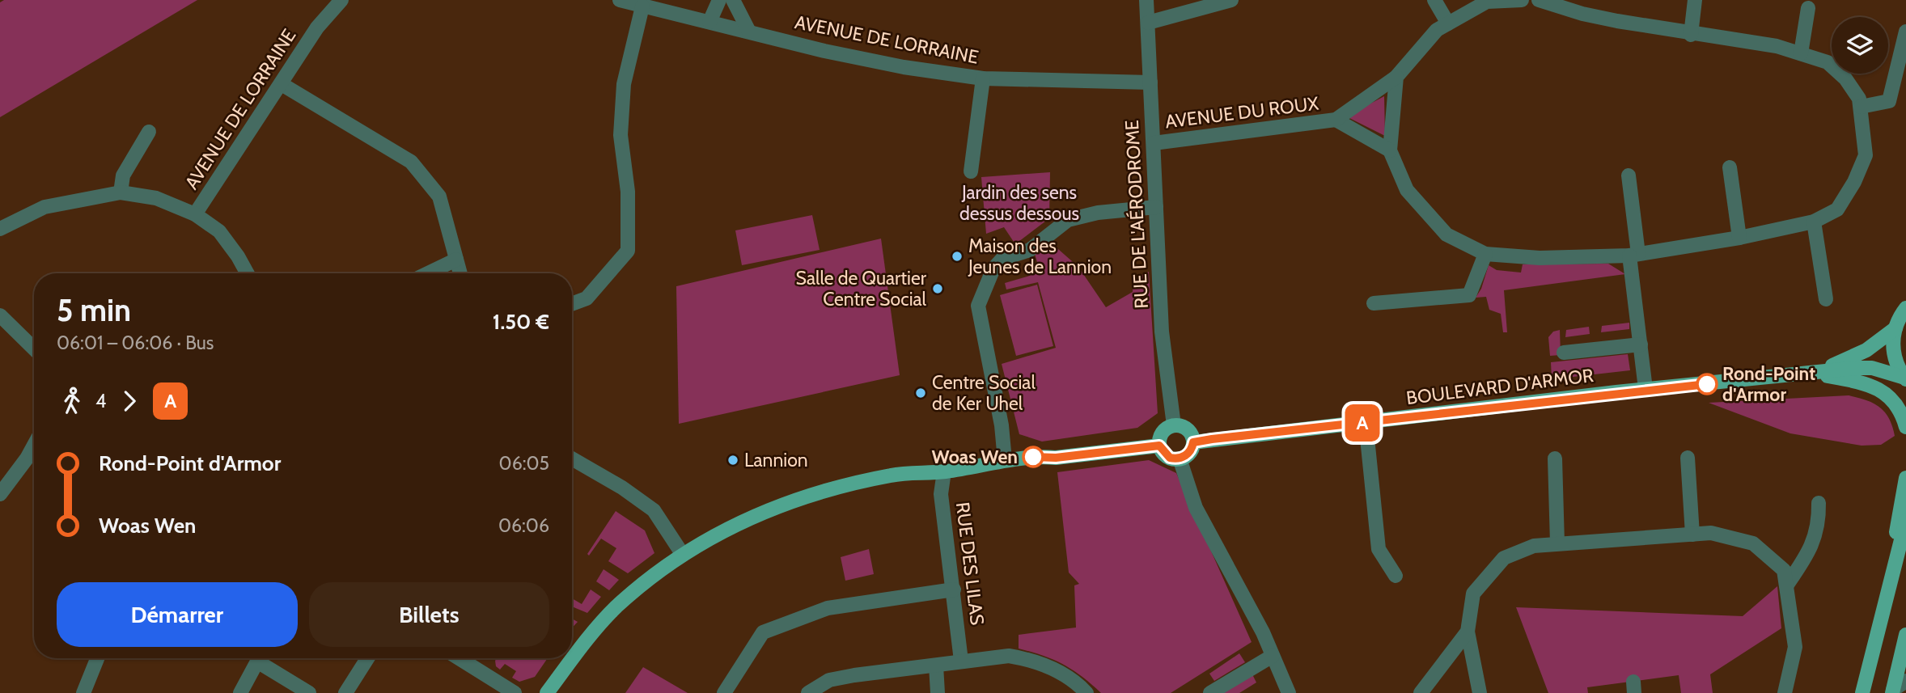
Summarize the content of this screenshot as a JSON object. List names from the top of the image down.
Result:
{
  "streets": {
    "main road": ["BOULEVARD D'ARMOR"],
    "street": [
      "AVENUE DE LORRAINE",
      "AVENUE DU ROUX",
      "RUE DE L'AÉRODROME",
      "RUE DES LILAS"
    ]
  },
  "crossings": [
    ["AVENUE DE LORRAINE", "RUE DE L'AÉRODROME"],
    ["AVENUE DU ROUX", "RUE DE L'AÉRODROME"],
    ["RUE DE L'AÉRODROME", "BOULEVARD D'ARMOR"]
  ],
  "parks": ["Jardin des sens dessus dessous"],
  "places": [
    "Maison des Jeunes de Lannion",
    "Salle de Quartier Centre Social",
    "Rond-Point d'Armor",
    "Centre Social de Ker Uhel",
    "Woas Wen",
    "Lannion"
  ],
  "lines": ["bus line A"],
  "page": {
    "on_map": "A",
    "heading": ["5 min", "06:01 – 06:06 · Bus", "1.50 €"],
    "legs": ["4", "A"],
    "list": [
      {
        "name": "Rond-Point d'Armor",
        "value": "06:05"
      },
      {
        "name": "Woas Wen",
        "value": "06:06"
      }
    ],
    "buttons": ["Démarrer", "Billets"]
  }
}
